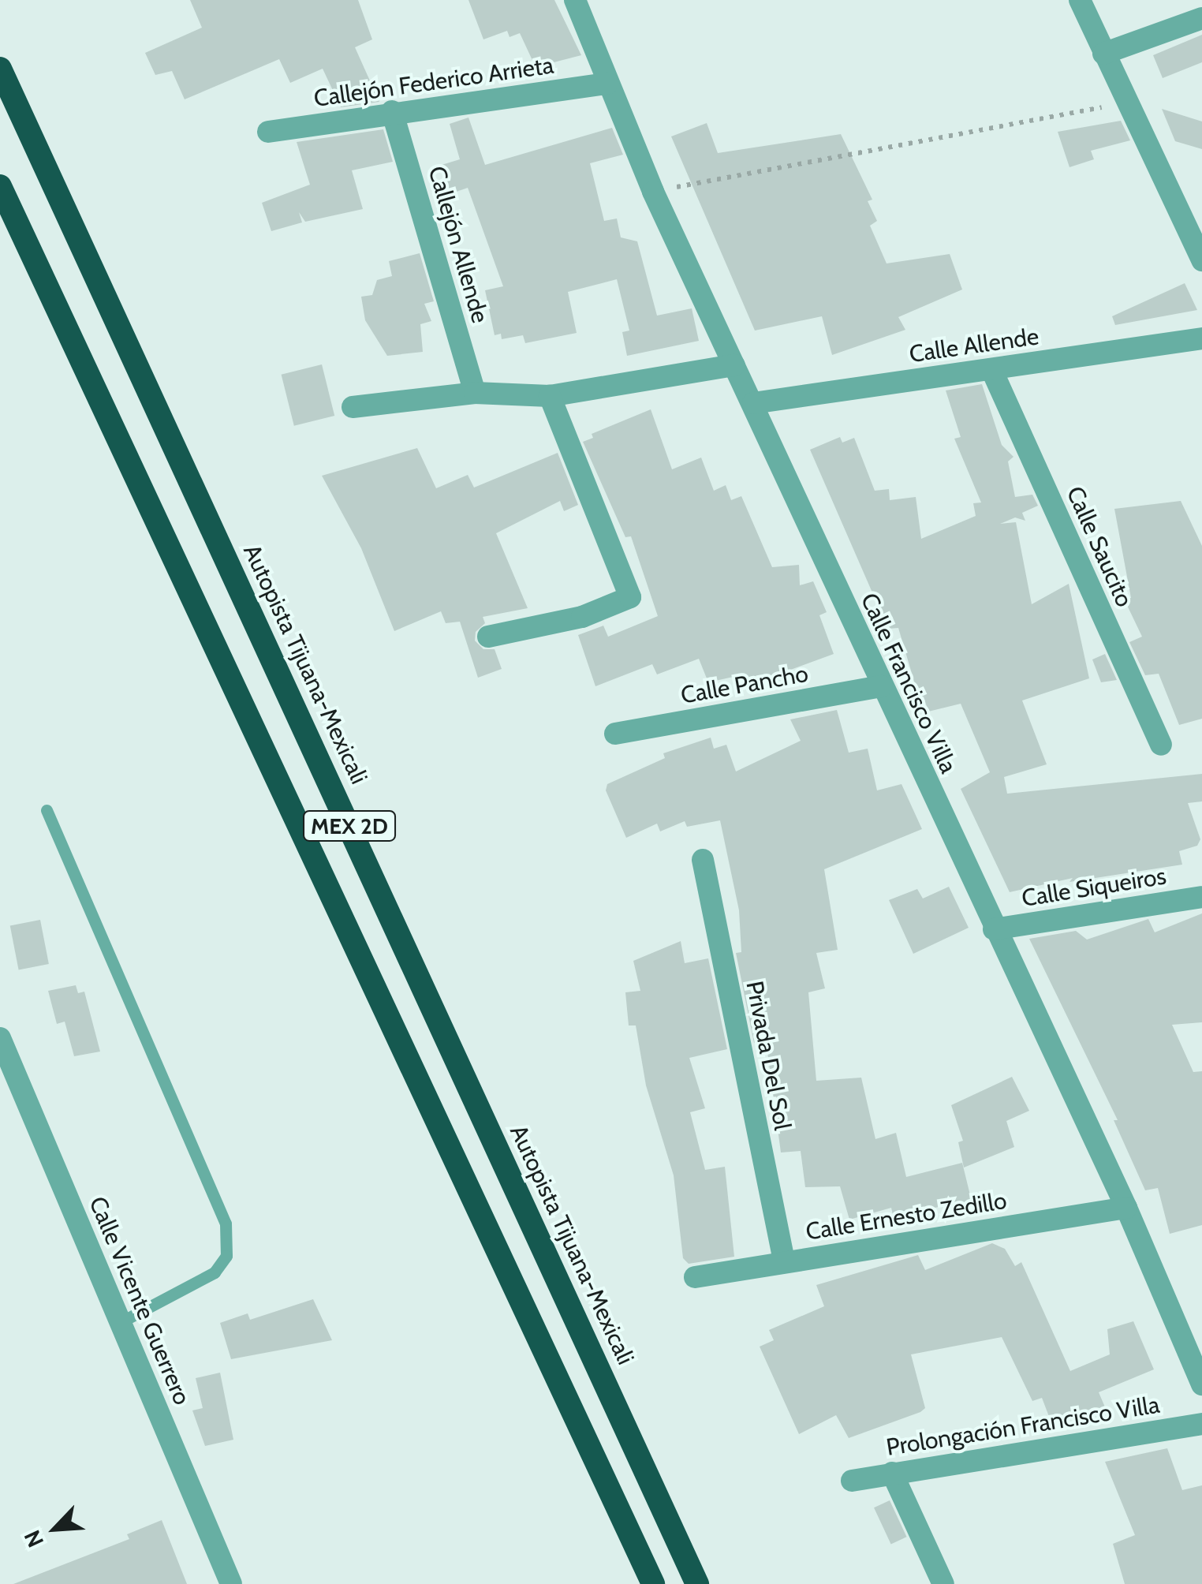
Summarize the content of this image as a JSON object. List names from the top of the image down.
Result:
{
  "streets": {
    "highway": ["Autopista Tijuana-Mexicali", "MEX 2D"],
    "street": [
      "Callejón Federico Arrieta",
      "Callejón Allende",
      "Calle Allende",
      "Calle Saucito",
      "Calle Francisco Villa",
      "Calle Pancho",
      "Calle Siqueiros",
      "Privada Del Sol",
      "Calle Ernesto Zedillo",
      "Calle Vicente Guerrero",
      "Prolongación Francisco Villa"
    ]
  },
  "crossings": [
    ["Callejón Federico Arrieta", "Callejón Allende"],
    ["Callejón Federico Arrieta", "Calle Francisco Villa"],
    ["Calle Allende", "Calle Saucito"],
    ["Calle Allende", "Calle Francisco Villa"],
    ["Calle Francisco Villa", "Calle Pancho"],
    ["Calle Francisco Villa", "Calle Siqueiros"],
    ["Calle Francisco Villa", "Calle Ernesto Zedillo"],
    ["Privada Del Sol", "Calle Ernesto Zedillo"]
  ],
  "north": "bottom left"
}
